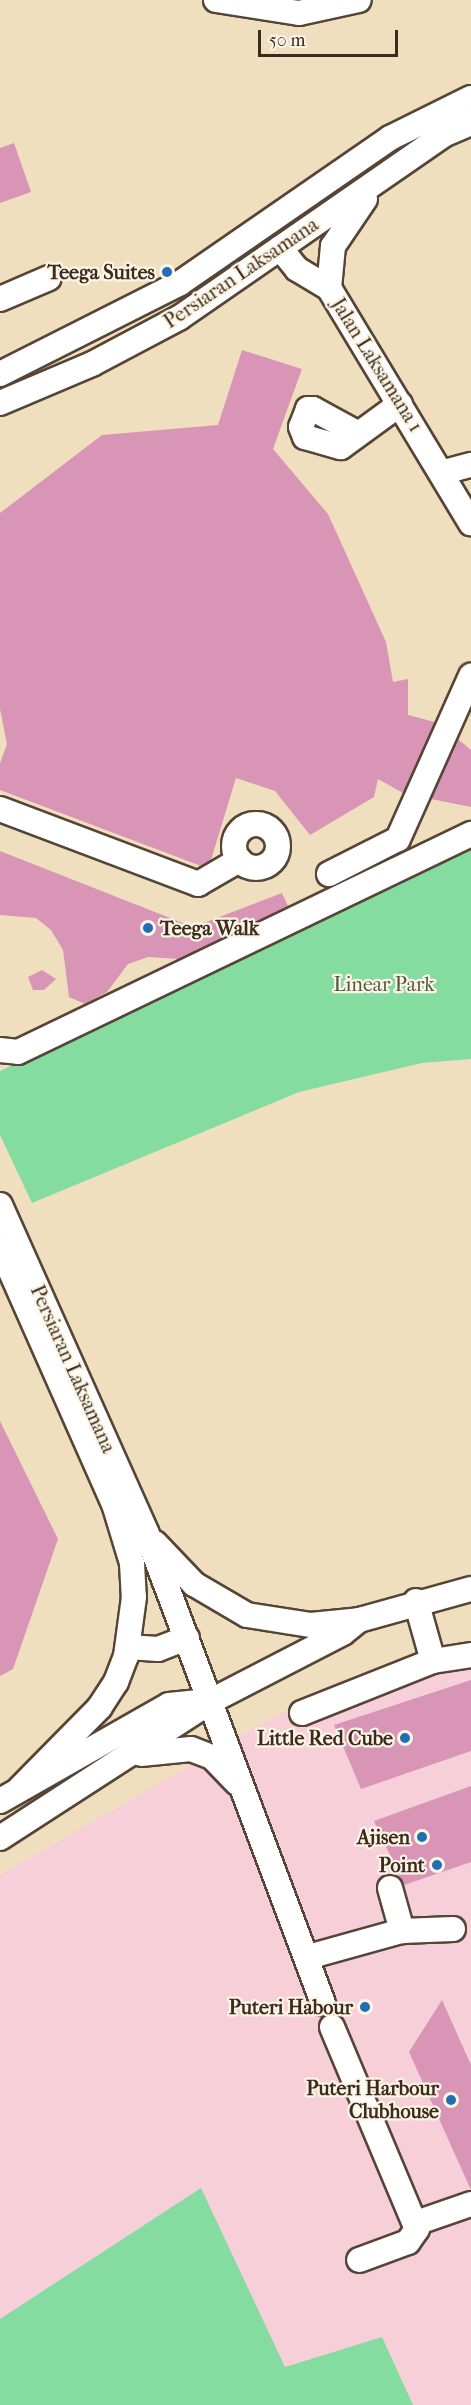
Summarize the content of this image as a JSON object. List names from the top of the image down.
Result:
{
  "streets": {
    "street": ["Persiaran Laksamana", "Jalan Laksamana 1"]
  },
  "crossings": [
    ["Persiaran Laksamana", "Jalan Laksamana 1"]
  ],
  "parks": ["Linear Park"],
  "places": [
    "Teega Suites",
    "Teega Walk",
    "Little Red Cube",
    "Ajisen",
    "Point",
    "Puteri Habour",
    "Puteri Harbour Clubhouse"
  ],
  "scale_bar": "50 m"
}
